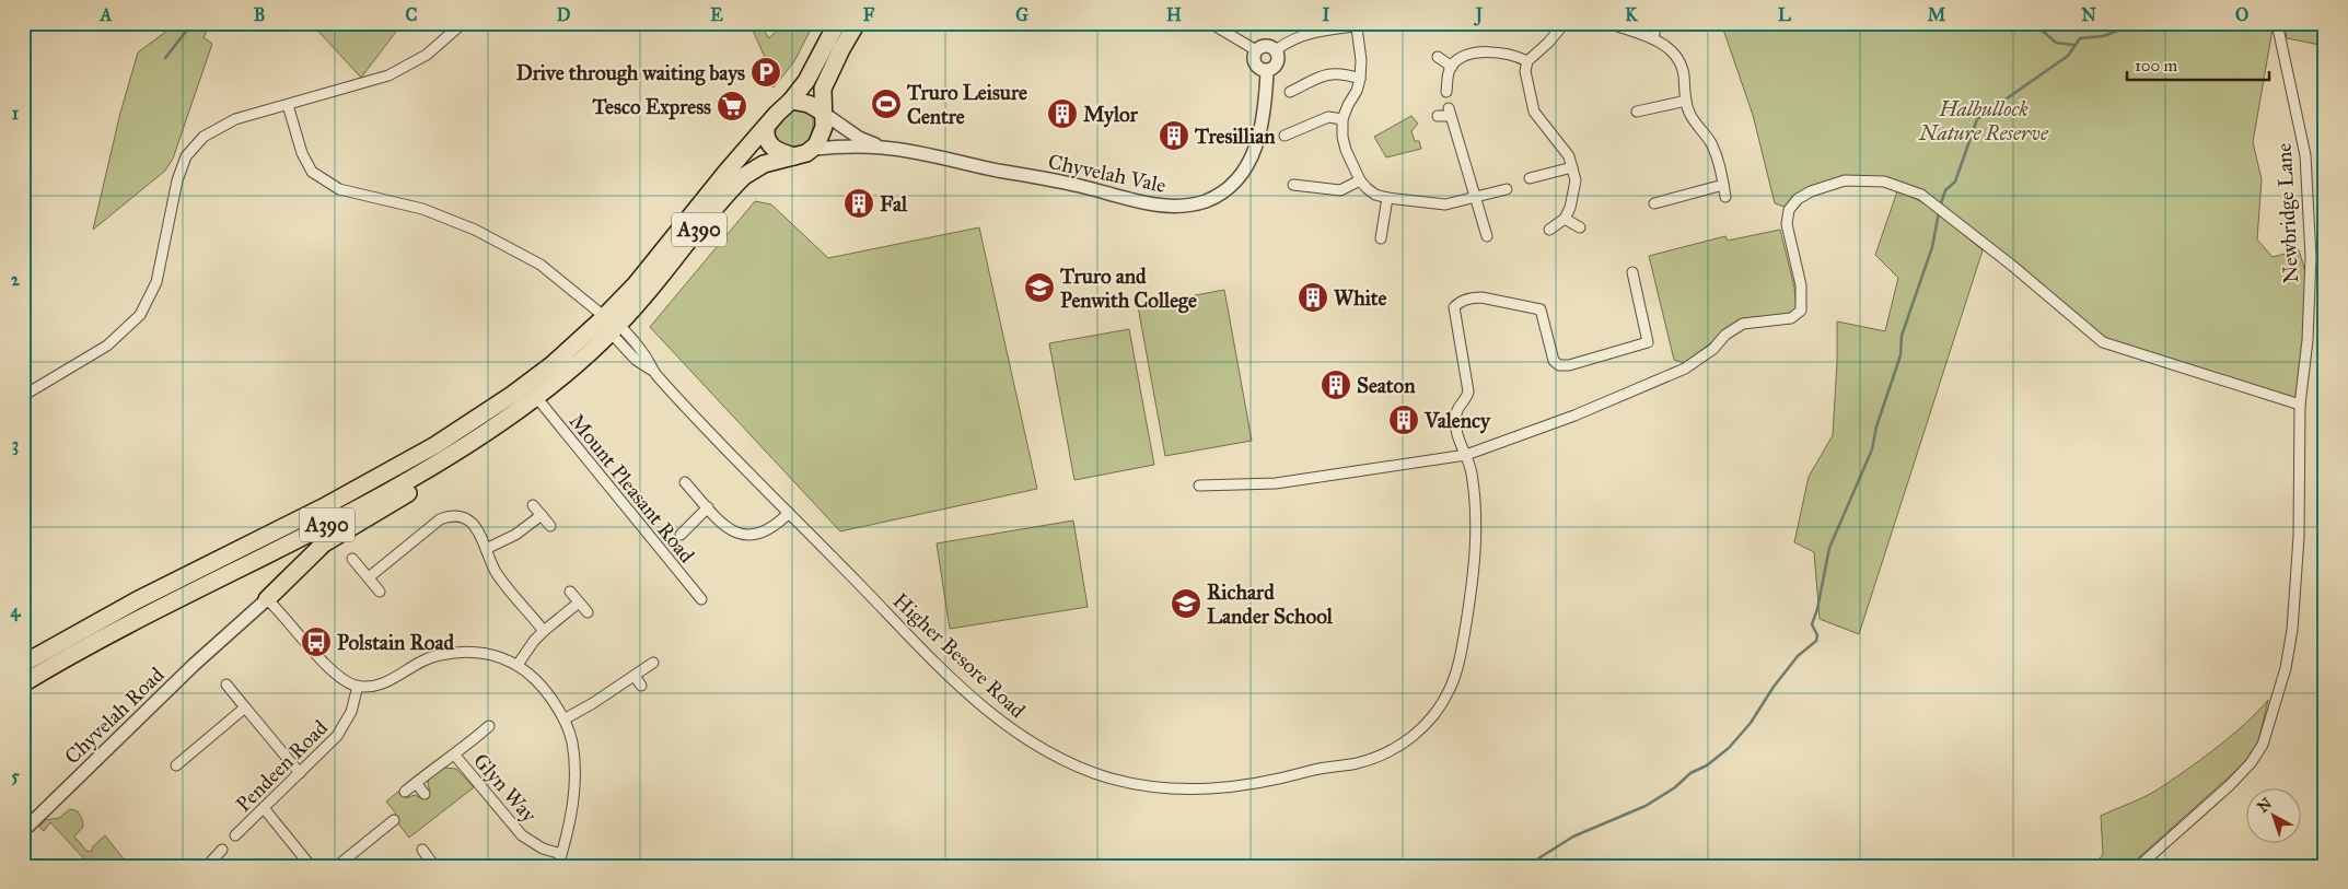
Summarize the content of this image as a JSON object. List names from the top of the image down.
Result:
{
  "streets": {
    "highway": ["A390"],
    "street": [
      "Chyvelah Vale",
      "Newbridge Lane",
      "Mount Pleasant Road",
      "Higher Besore Road",
      "Chyvelah Road",
      "Pendeen Road",
      "Glyn Way"
    ]
  },
  "crossings": [
    ["Chyvelah Vale", "A390"],
    ["A390", "Mount Pleasant Road"],
    ["A390", "Higher Besore Road"]
  ],
  "parks": ["Halbullock Nature Reserve"],
  "places": {
    "parking": ["Drive through waiting bays"],
    "sports": ["Truro Leisure Centre"],
    "supermarket": ["Tesco Express"],
    "building": [
      "Mylor",
      "Tresillian",
      "Fal",
      "White",
      "Seaton",
      "Valency"
    ],
    "school or university": ["Truro and Penwith College", "Richard Lander School"],
    "bus stop": ["Polstain Road"]
  },
  "scale_bar": "100 m",
  "north": "top left",
  "grid": {
    "columns": [
      "A",
      "B",
      "C",
      "D",
      "E",
      "F",
      "G",
      "H",
      "I",
      "J",
      "K",
      "L",
      "M",
      "N",
      "O"
    ],
    "rows": [
      "1",
      "2",
      "3",
      "4",
      "5"
    ]
  }
}
